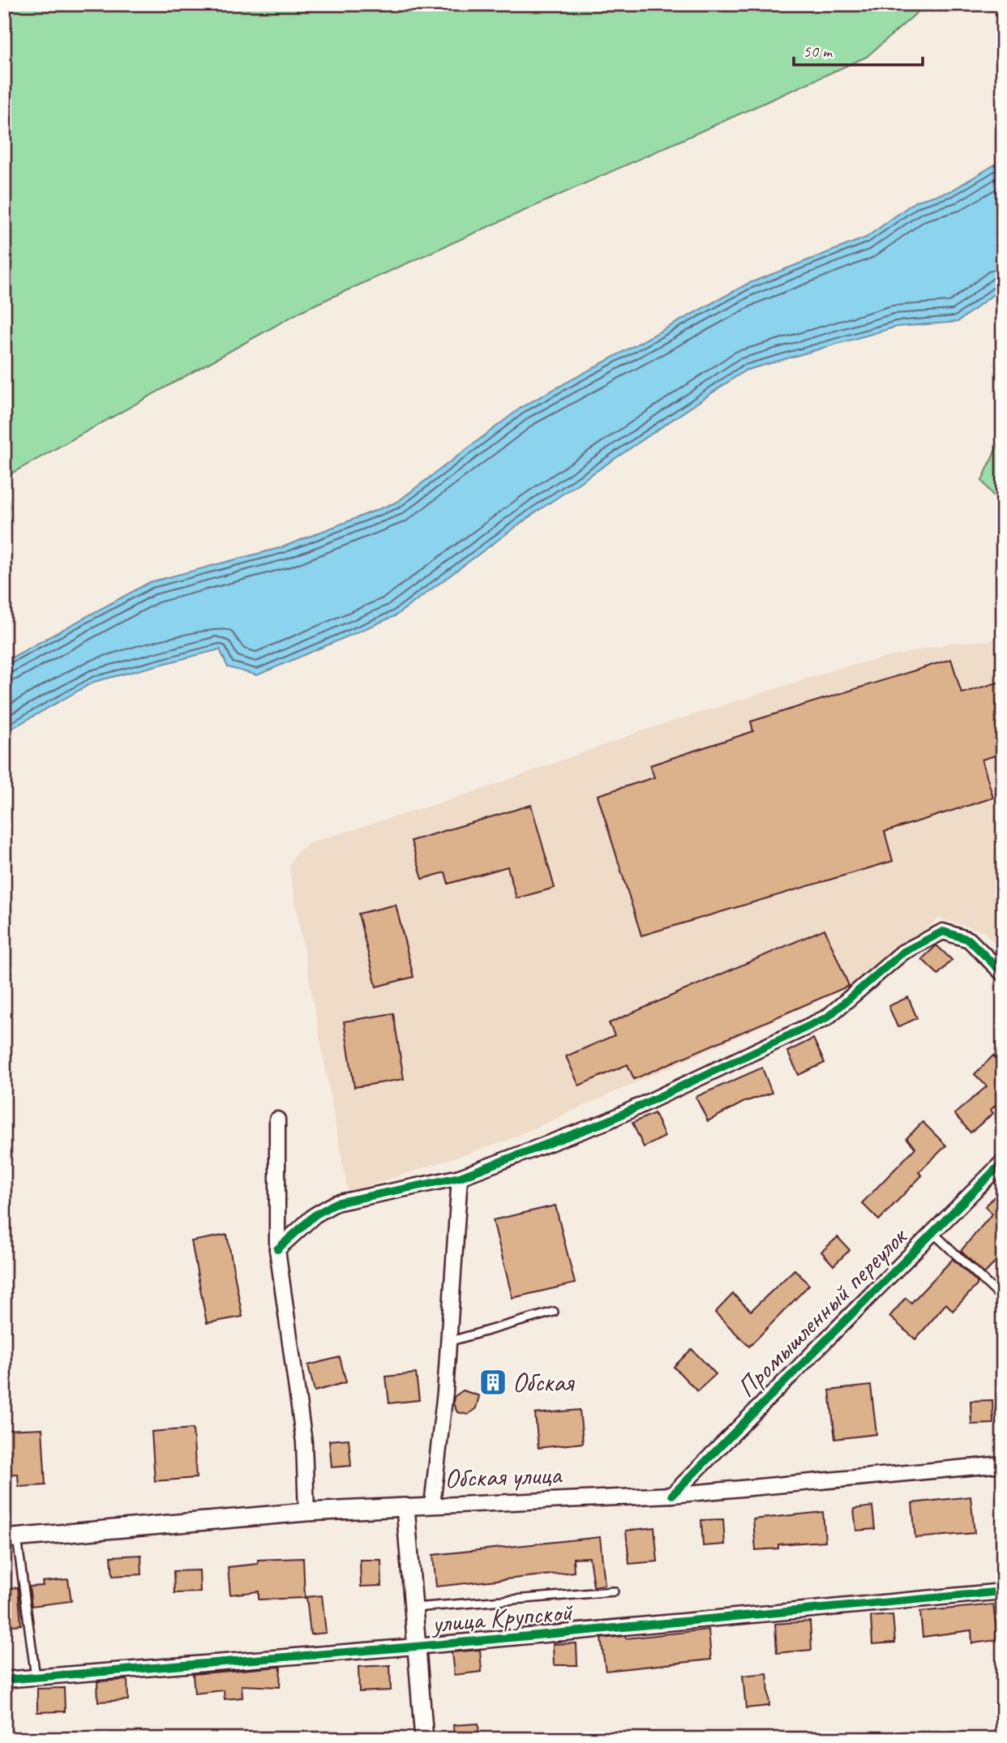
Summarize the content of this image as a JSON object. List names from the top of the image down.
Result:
{
  "streets": {
    "street": ["Промышленный переулок", "Обская улица", "улица Крупской"]
  },
  "crossings": [
    ["Промышленный переулок", "Обская улица"]
  ],
  "places": {
    "building": ["Обская"]
  },
  "scale_bar": "50 m"
}
